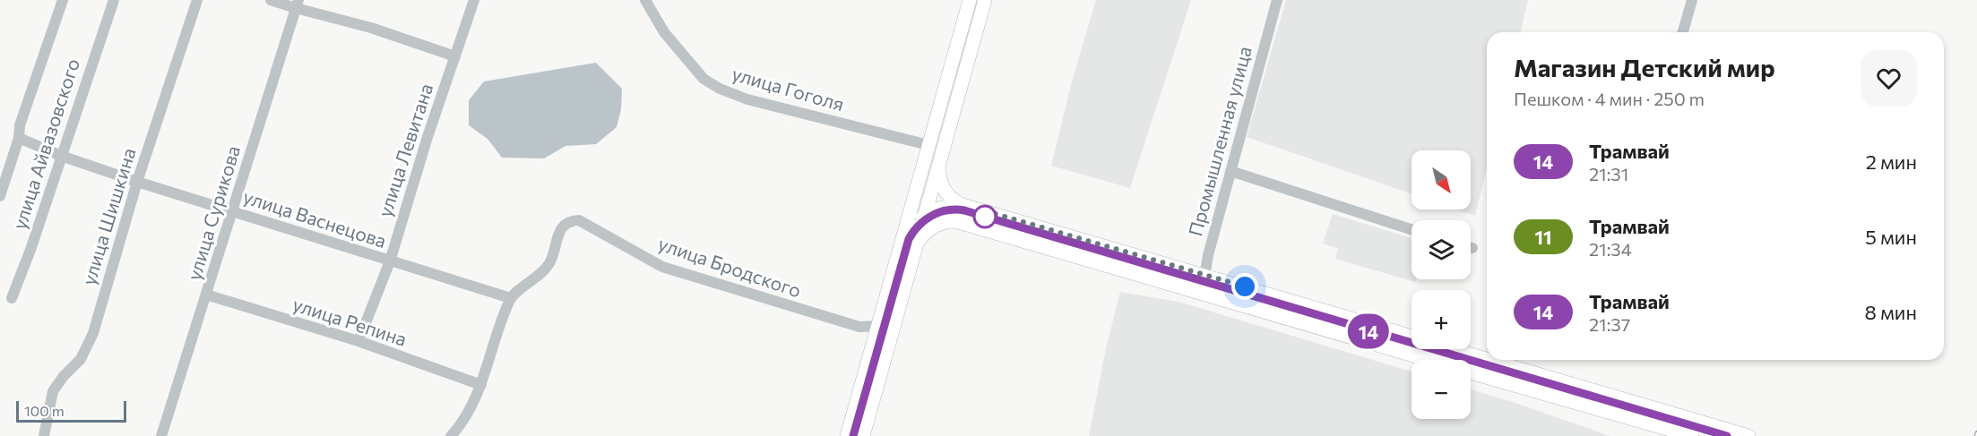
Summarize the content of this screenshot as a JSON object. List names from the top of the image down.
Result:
{
  "streets": {
    "street": [
      "улица Гоголя",
      "Промышленная улица",
      "улица Айвазовского",
      "улица Левитана",
      "улица Сурикова",
      "улица Шишкина",
      "улица Васнецова",
      "улица Бродского",
      "улица Репина"
    ]
  },
  "crossings": [
    ["улица Айвазовского", "улица Васнецова"],
    ["улица Левитана", "улица Васнецова"],
    ["улица Левитана", "улица Репина"],
    ["улица Сурикова", "улица Васнецова"],
    ["улица Сурикова", "улица Репина"],
    ["улица Шишкина", "улица Васнецова"],
    ["улица Васнецова", "улица Бродского"]
  ],
  "lines": ["tram line 14"],
  "scale_bar": "100 m",
  "north": "bottom right",
  "page": {
    "on_map": "14",
    "heading": ["Магазин Детский мир", "Пешком · 4 мин · 250 m"],
    "list": [
      {
        "mark": "14",
        "name": "Трамвай",
        "note": "21:31",
        "value": "2 мин"
      },
      {
        "mark": "11",
        "name": "Трамвай",
        "note": "21:34",
        "value": "5 мин"
      },
      {
        "mark": "14",
        "name": "Трамвай",
        "note": "21:37",
        "value": "8 мин"
      }
    ],
    "map_buttons": ["+", "−"],
    "scale": "100 m"
  }
}
